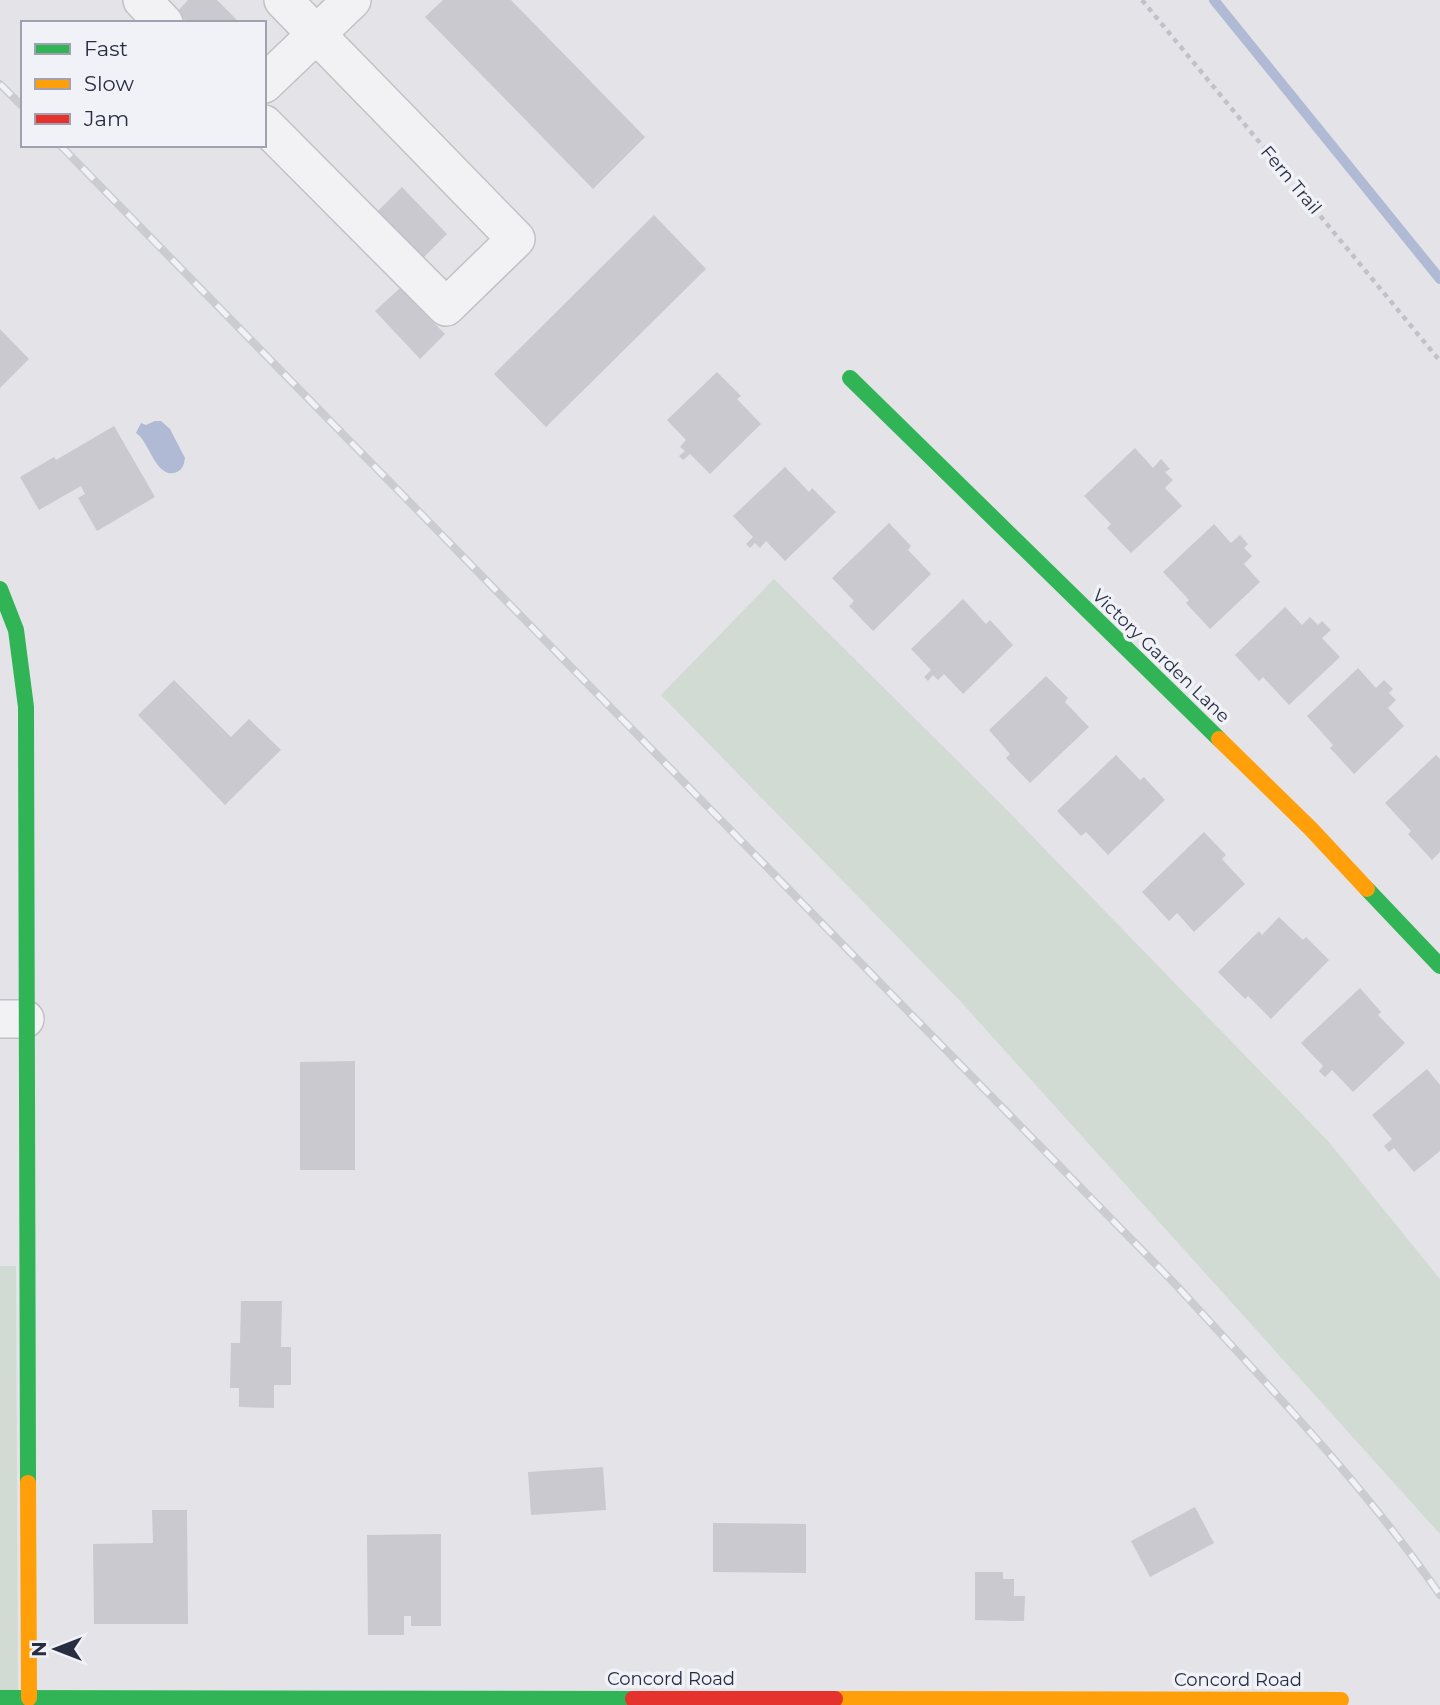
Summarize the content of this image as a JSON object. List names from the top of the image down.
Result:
{
  "streets": {
    "street": ["Victory Garden Lane", "Concord Road"],
    "path": ["Fern Trail"]
  },
  "legend": ["Fast", "Slow", "Jam"],
  "north": "left"
}
